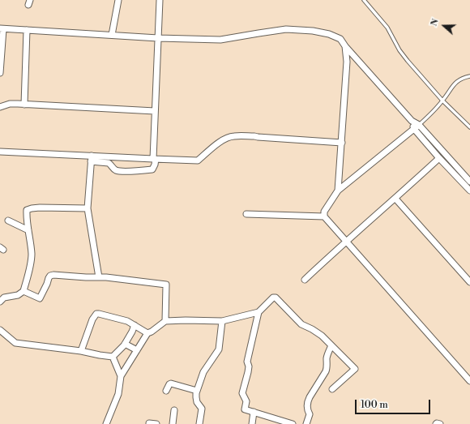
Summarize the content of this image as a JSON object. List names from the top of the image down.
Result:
{
  "scale_bar": "100 m",
  "north": "left"
}
